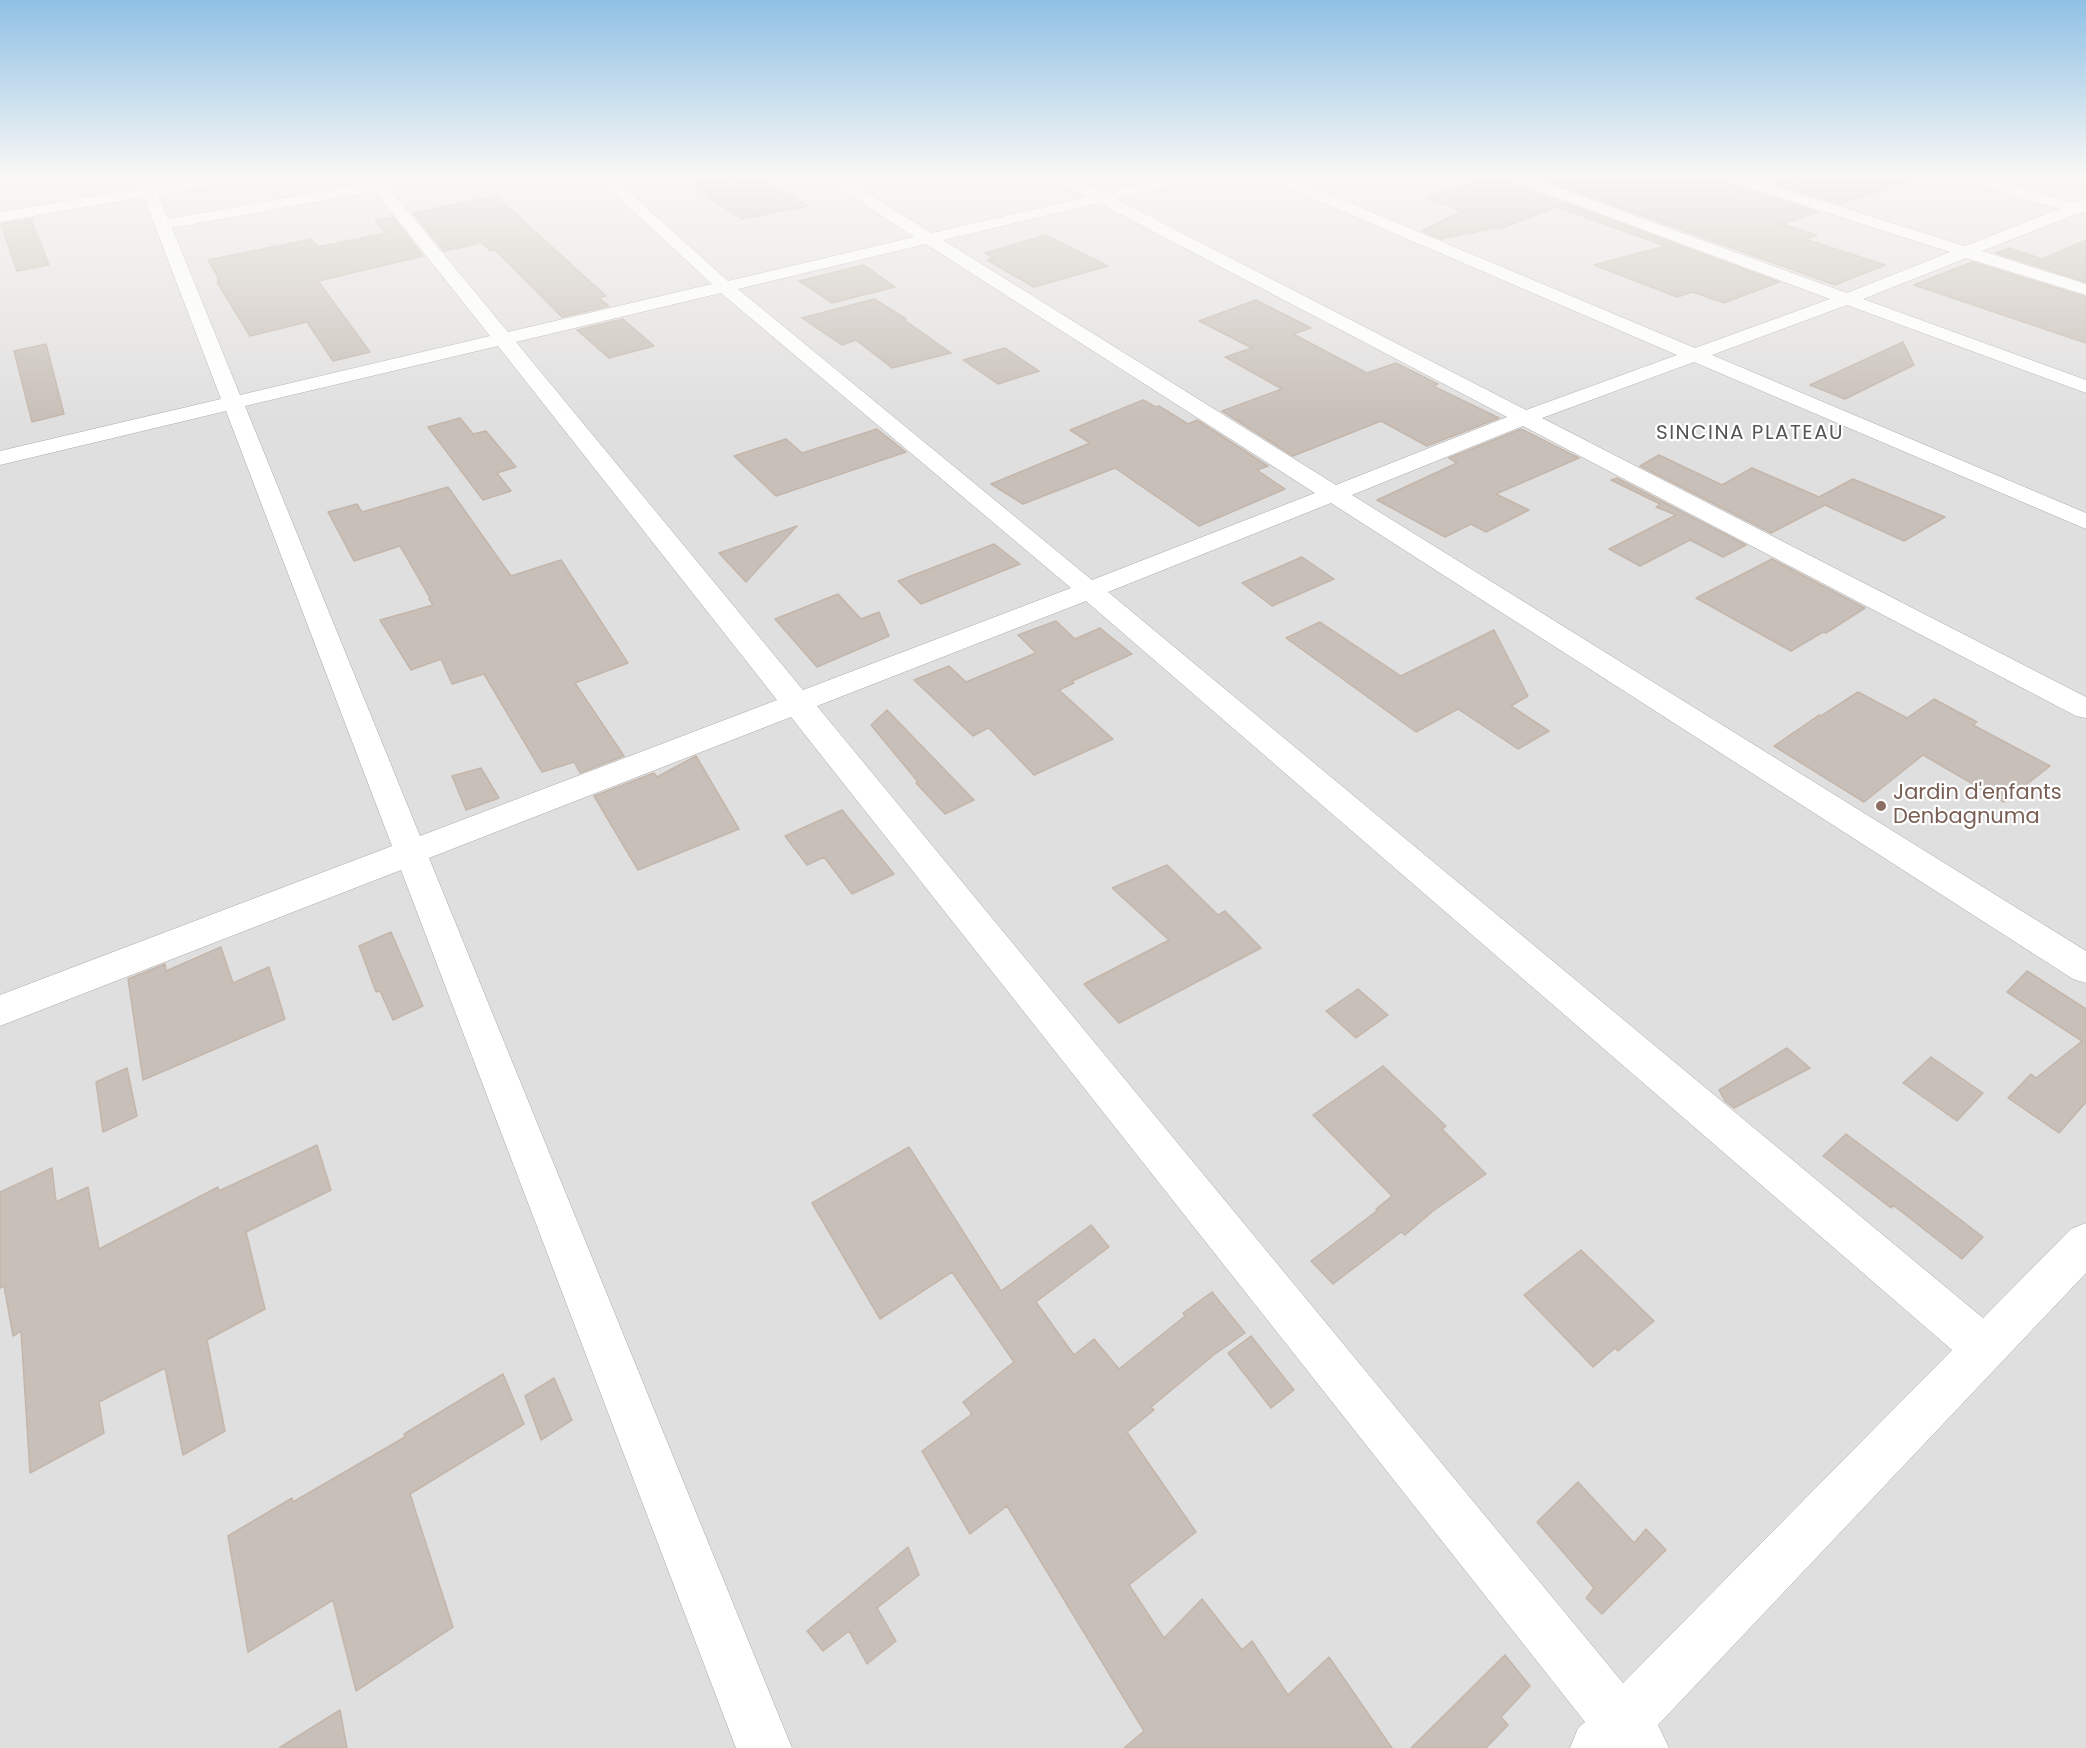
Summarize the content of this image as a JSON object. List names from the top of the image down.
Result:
{
  "districts": ["SINCINA PLATEAU"],
  "places": ["Jardin d'enfants Denbagnuma"]
}
